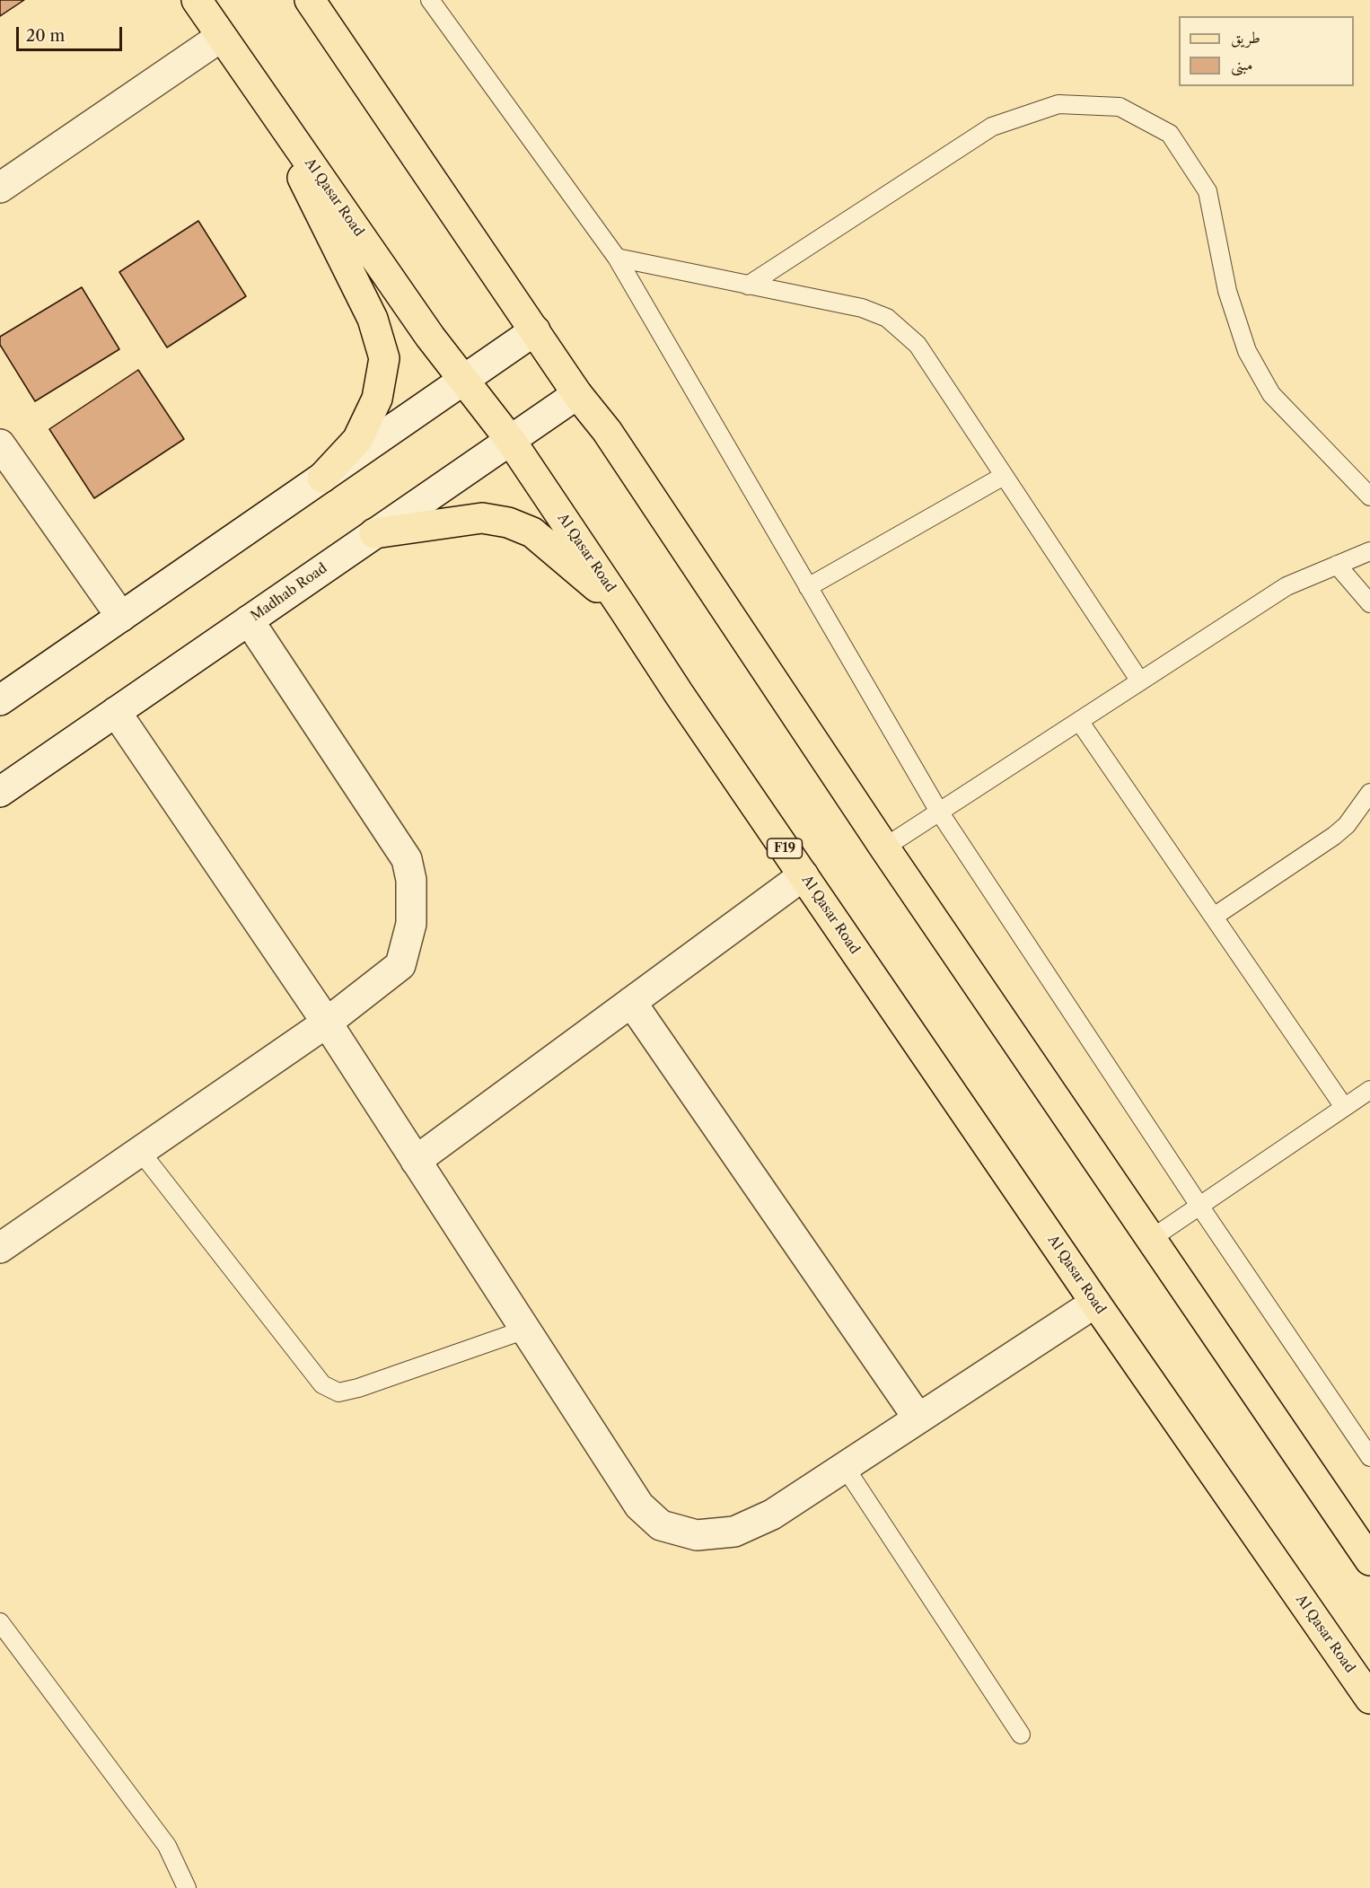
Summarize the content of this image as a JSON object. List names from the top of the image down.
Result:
{
  "streets": {
    "main road": ["Al Qasar Road", "F19"],
    "street": ["Madhab Road"]
  },
  "crossings": [
    ["Al Qasar Road", "Madhab Road"]
  ],
  "legend": ["طريق", "مبنى"],
  "scale_bar": "20 m"
}
